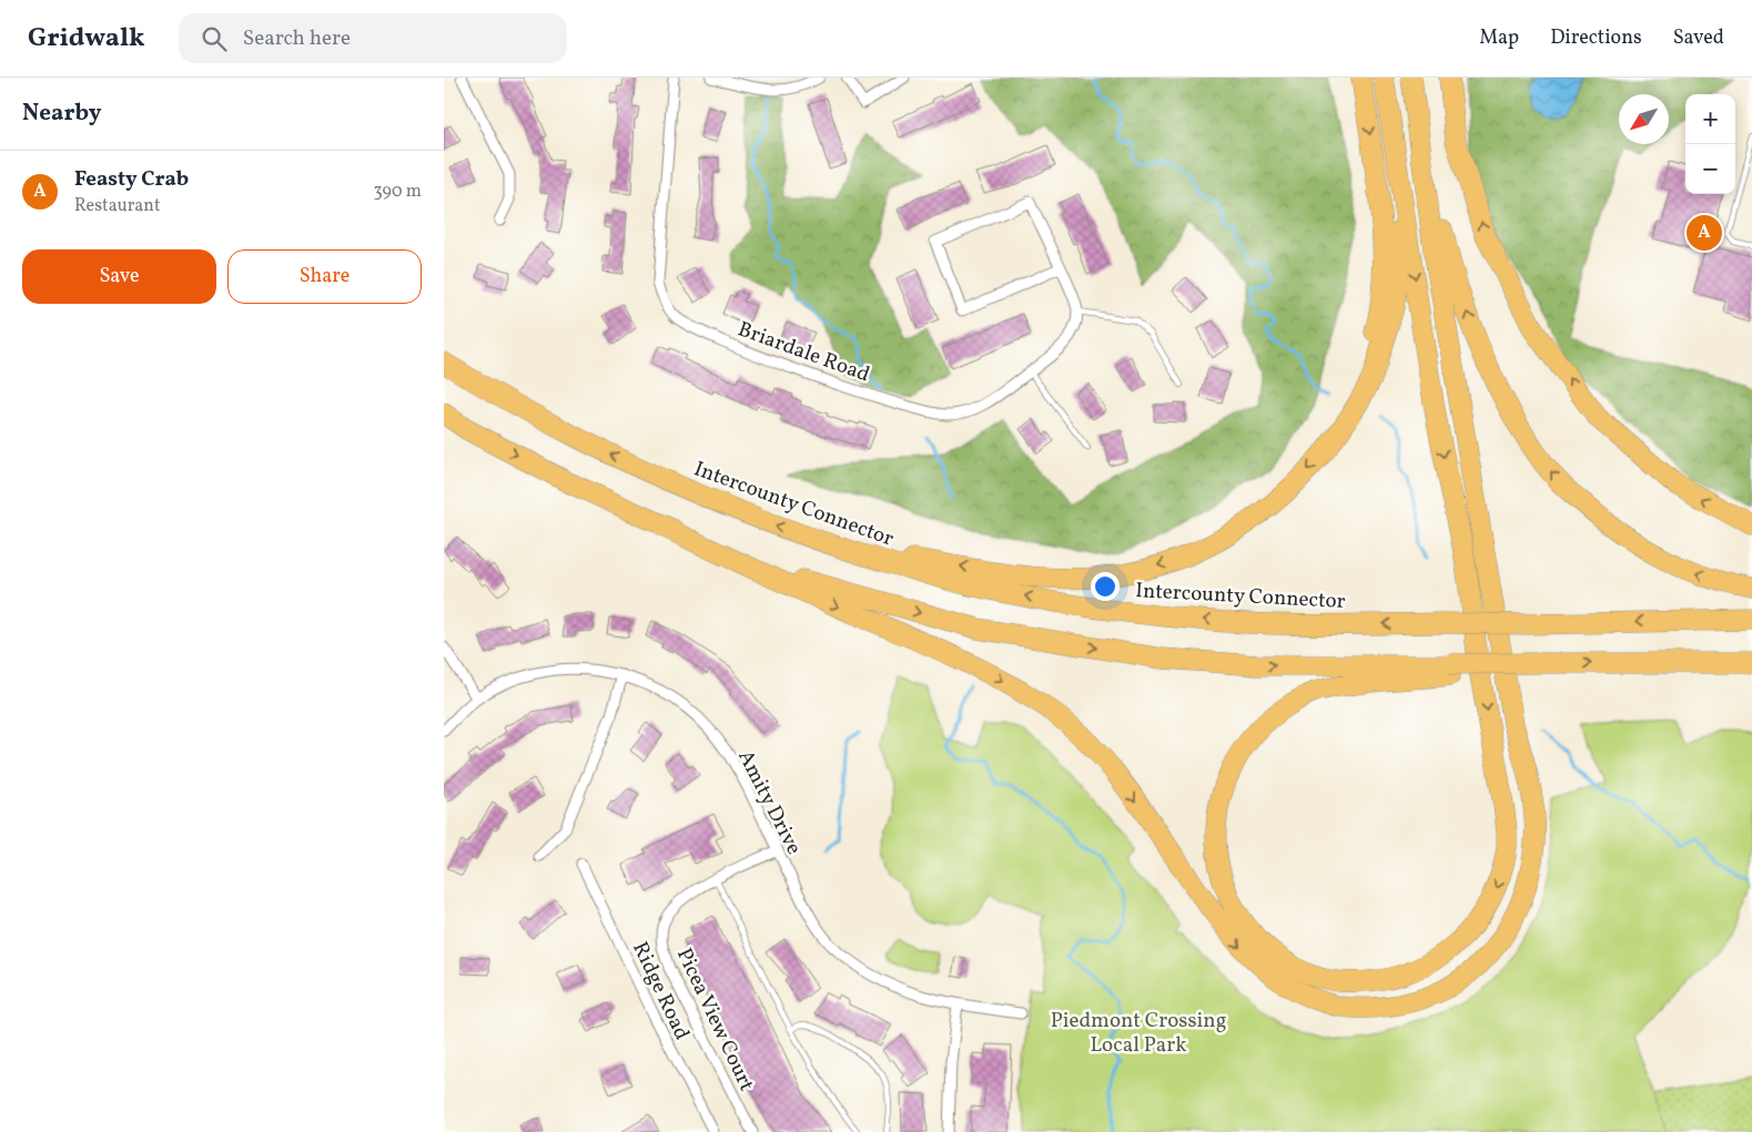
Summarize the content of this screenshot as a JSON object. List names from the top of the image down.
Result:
{
  "streets": {
    "highway": ["Intercounty Connector"],
    "street": [
      "Briardale Road",
      "Amity Drive",
      "Ridge Road",
      "Picea View Court"
    ]
  },
  "crossings": [
    ["Amity Drive", "Picea View Court"]
  ],
  "parks": ["Piedmont Crossing Local Park"],
  "north": "bottom left",
  "page": {
    "header": "Gridwalk",
    "search": "Search here",
    "nav": ["Map", "Directions", "Saved"],
    "heading": "Nearby",
    "map_buttons": ["+", "−"],
    "list": [
      {
        "mark": "A",
        "name": "Feasty Crab",
        "note": "Restaurant",
        "value": "390 m"
      }
    ],
    "pins": "A",
    "buttons": ["Save", "Share"]
  }
}
